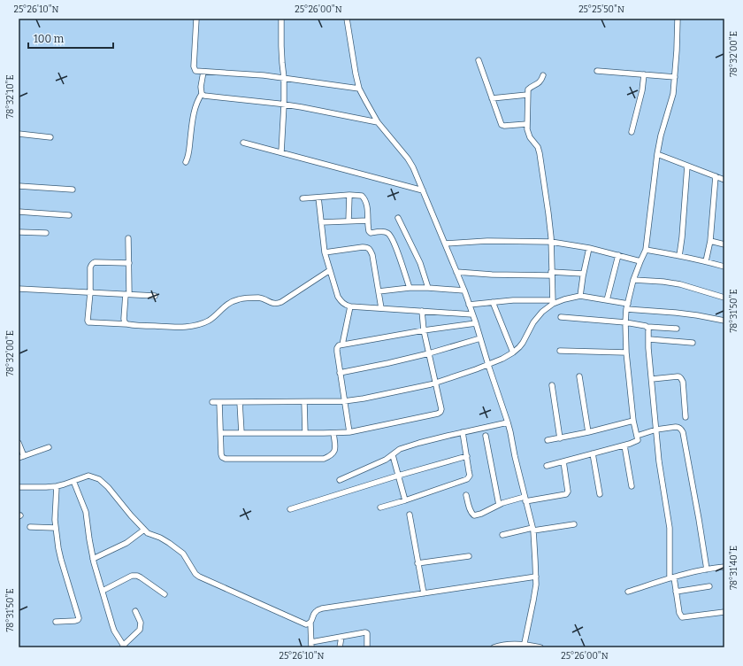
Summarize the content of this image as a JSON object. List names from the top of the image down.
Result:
{
  "scale_bar": "100 m",
  "coordinates": [
    "25°26'10\"N",
    "25°26'00\"N",
    "25°25'50\"N",
    "78°32'00\"E",
    "78°32'10\"E",
    "78°31'50\"E",
    "78°31'40\"E"
  ]
}
